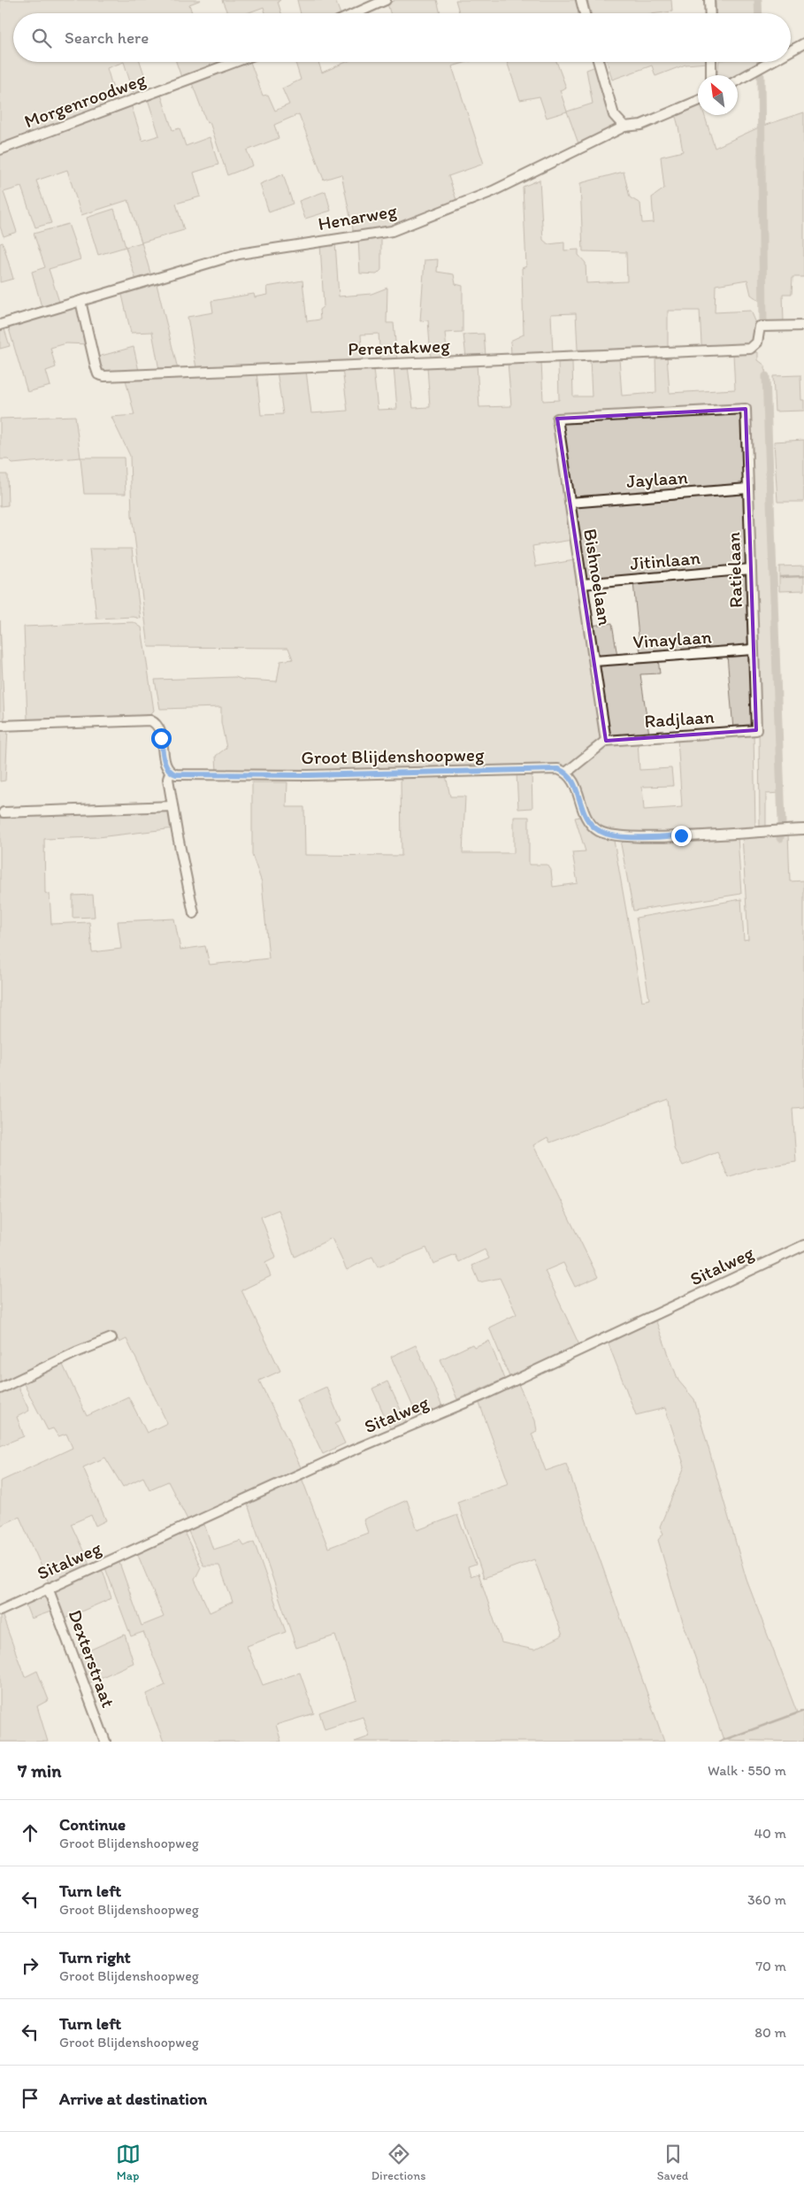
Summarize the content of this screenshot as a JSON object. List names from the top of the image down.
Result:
{
  "streets": {
    "street": [
      "Morgenroodweg",
      "Henarweg",
      "Perentakweg",
      "Jaylaan",
      "Jitinlaan",
      "Ratielaan",
      "Bishnoelaan",
      "Vinaylaan",
      "Radjlaan",
      "Groot Blijdenshoopweg",
      "Sitalweg",
      "Dexterstraat"
    ]
  },
  "crossings": [
    ["Henarweg", "Perentakweg"],
    ["Jaylaan", "Ratielaan"],
    ["Jaylaan", "Bishnoelaan"],
    ["Jitinlaan", "Ratielaan"],
    ["Jitinlaan", "Bishnoelaan"],
    ["Ratielaan", "Bishnoelaan"],
    ["Ratielaan", "Vinaylaan"],
    ["Ratielaan", "Radjlaan"],
    ["Bishnoelaan", "Vinaylaan"],
    ["Bishnoelaan", "Radjlaan"],
    ["Sitalweg", "Dexterstraat"]
  ],
  "north": "top left",
  "page": {
    "search": "Search here",
    "heading": ["7 min", "Walk · 550 m"],
    "list": [
      ["Continue", "Groot Blijdenshoopweg", "40 m"],
      ["Turn left", "Groot Blijdenshoopweg", "360 m"],
      ["Turn right", "Groot Blijdenshoopweg", "70 m"],
      ["Turn left", "Groot Blijdenshoopweg", "80 m"],
      "Arrive at destination"
    ],
    "nav": ["Map", "Directions", "Saved"]
  }
}
